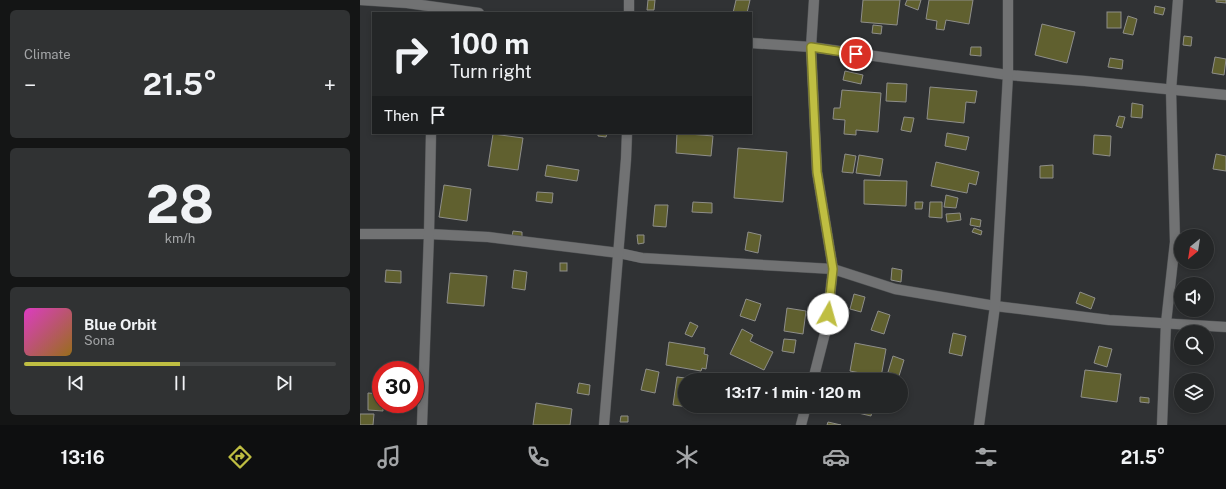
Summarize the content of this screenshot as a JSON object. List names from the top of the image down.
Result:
{
  "north": "bottom left",
  "page": {
    "tile": [
      "Climate",
      ["28", "km/h"]
    ],
    "turn": ["100 m", "Turn right"],
    "heat": ["−", "21.5°", "+"],
    "then": "Then",
    "song": ["Blue Orbit", "Sona"],
    "limit": "30",
    "trip": "13:17 · 1 min · 120 m",
    "tabs": ["13:16", "21.5°"]
  }
}
